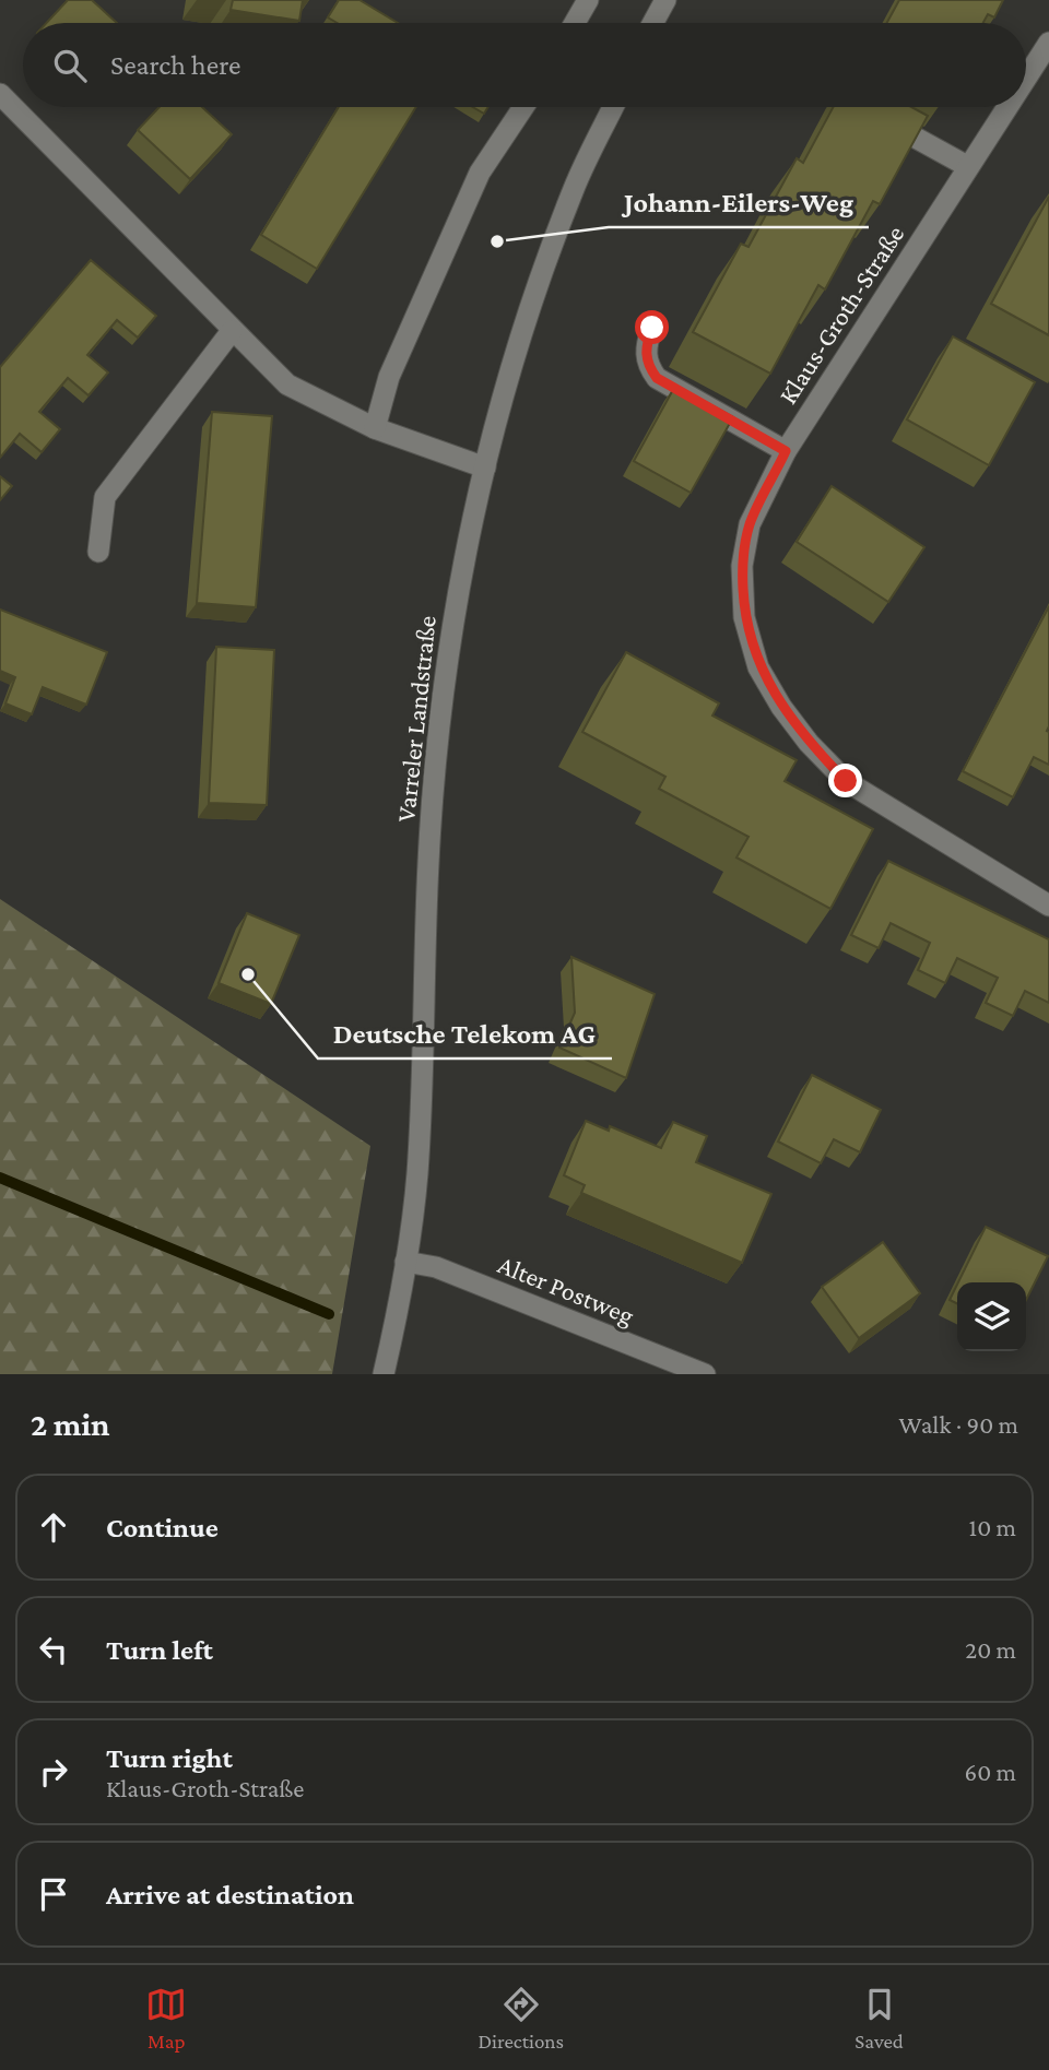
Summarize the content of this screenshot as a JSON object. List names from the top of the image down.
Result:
{
  "streets": {
    "street": ["Klaus-Groth-Straße", "Varreler Landstraße", "Alter Postweg"]
  },
  "crossings": [
    ["Varreler Landstraße", "Alter Postweg"]
  ],
  "places": ["Johann-Eilers-Weg", "Deutsche Telekom AG"],
  "page": {
    "search": "Search here",
    "heading": ["2 min", "Walk · 90 m"],
    "list": [
      ["Continue", "10 m"],
      ["Turn left", "20 m"],
      ["Turn right", "Klaus-Groth-Straße", "60 m"],
      "Arrive at destination"
    ],
    "nav": ["Map", "Directions", "Saved"]
  }
}
